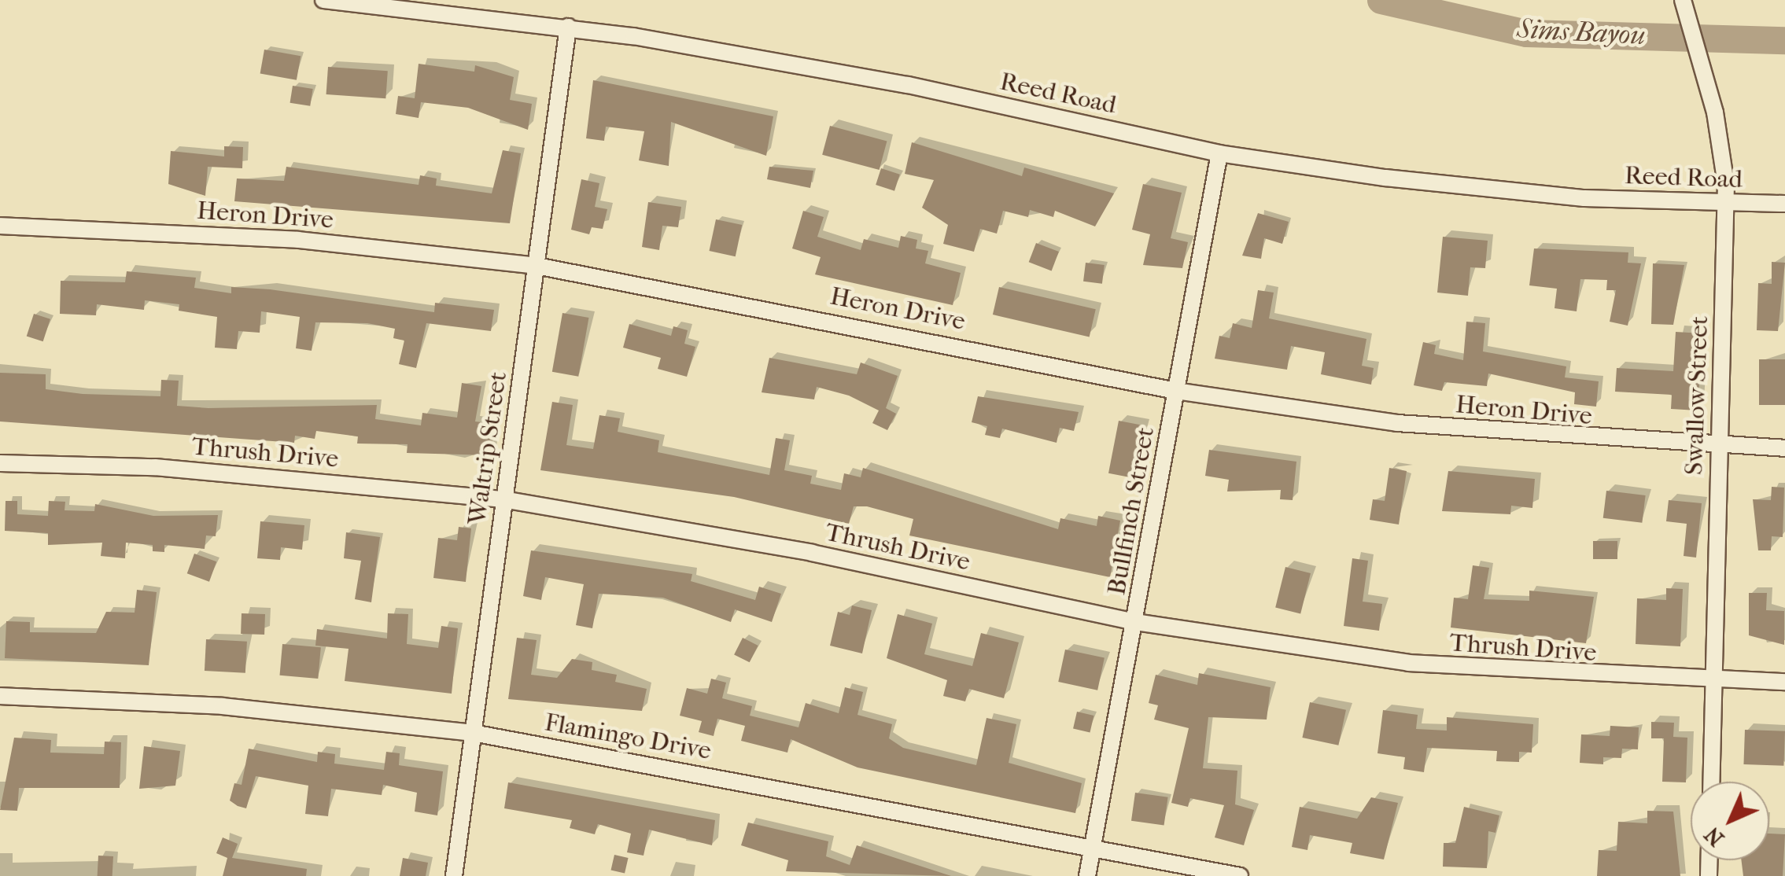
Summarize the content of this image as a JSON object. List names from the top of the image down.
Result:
{
  "streets": {
    "street": [
      "Reed Road",
      "Heron Drive",
      "Swallow Street",
      "Waltrip Street",
      "Thrush Drive",
      "Bullfinch Street",
      "Flamingo Drive"
    ]
  },
  "crossings": [
    ["Reed Road", "Swallow Street"],
    ["Reed Road", "Waltrip Street"],
    ["Reed Road", "Bullfinch Street"],
    ["Heron Drive", "Swallow Street"],
    ["Heron Drive", "Waltrip Street"],
    ["Heron Drive", "Bullfinch Street"],
    ["Swallow Street", "Thrush Drive"],
    ["Waltrip Street", "Thrush Drive"],
    ["Waltrip Street", "Flamingo Drive"],
    ["Thrush Drive", "Bullfinch Street"],
    ["Bullfinch Street", "Flamingo Drive"]
  ],
  "water": ["Sims Bayou"],
  "north": "bottom left"
}
